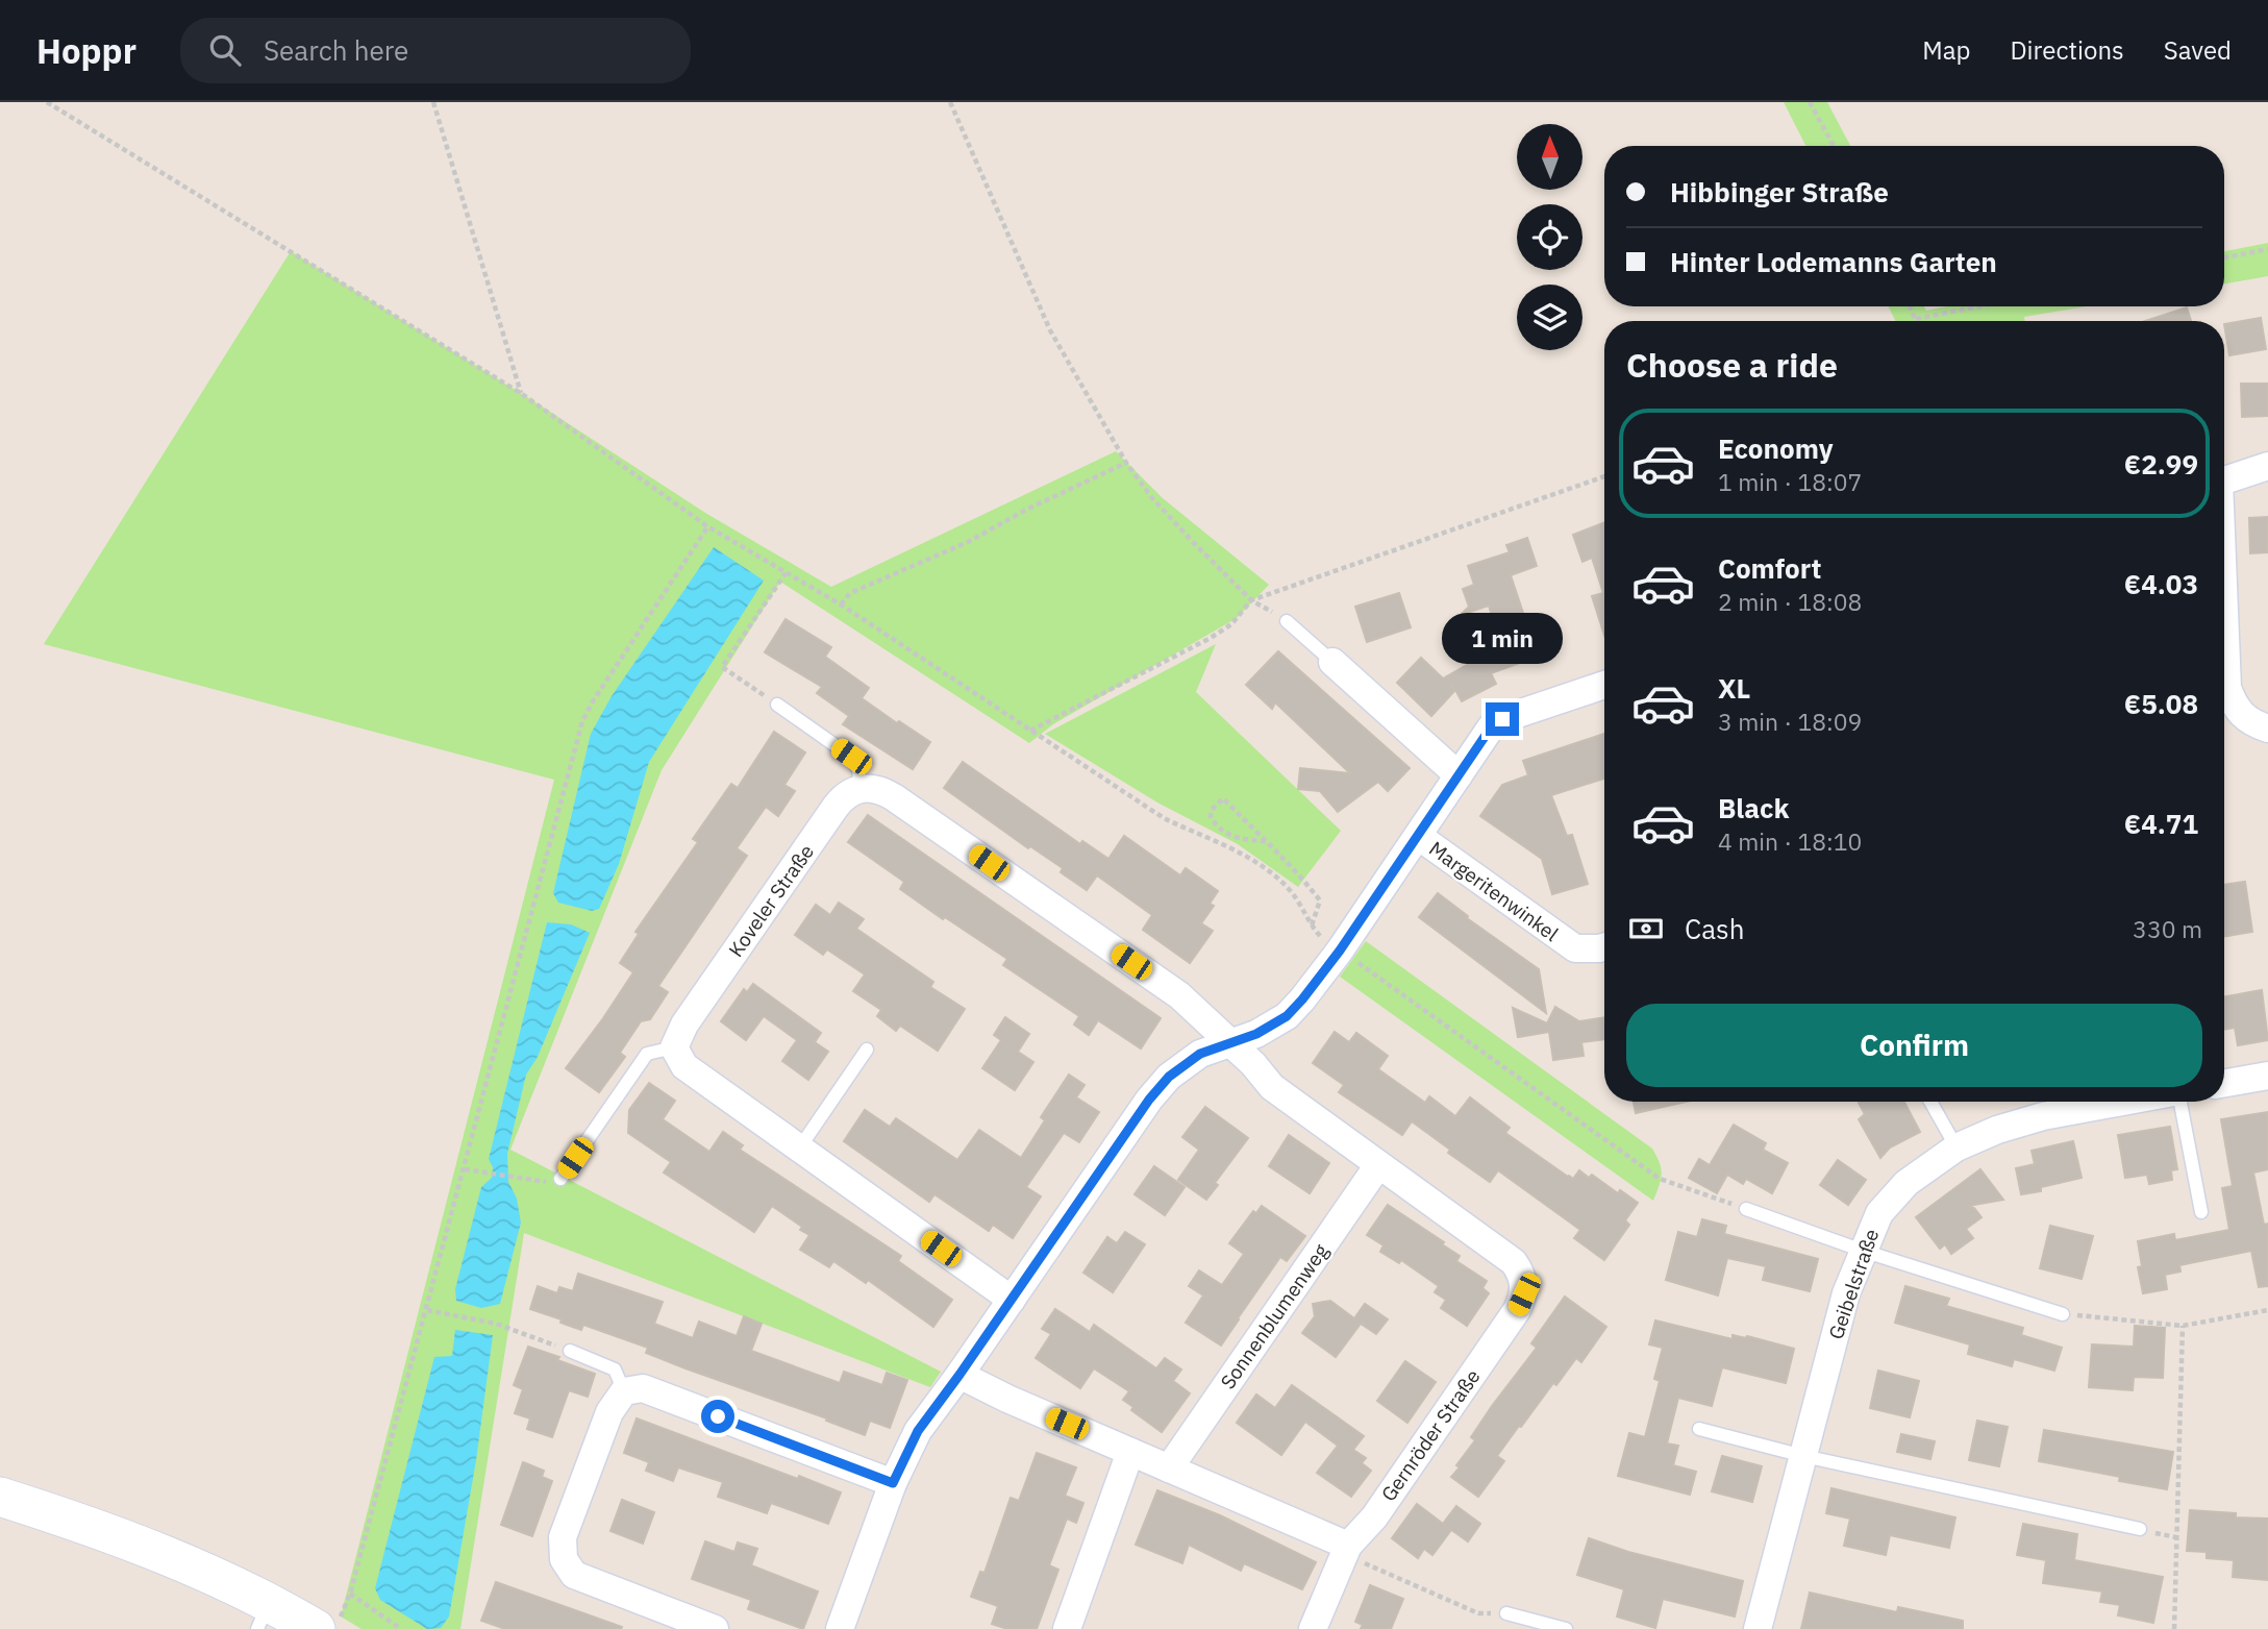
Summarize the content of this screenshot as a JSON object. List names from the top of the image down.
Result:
{
  "streets": {
    "street": [
      "Margeritenwinkel",
      "Koveler Straße",
      "Geibelstraße",
      "Sonnenblumenweg",
      "Gernröder Straße"
    ]
  },
  "crossings": [
    ["Sonnenblumenweg", "Gernröder Straße"]
  ],
  "north": "top",
  "page": {
    "header": "Hoppr",
    "search": "Search here",
    "nav": ["Map", "Directions", "Saved"],
    "banner": ["Hibbinger Straße", "Hinter Lodemanns Garten"],
    "heading": "Choose a ride",
    "list": [
      {
        "name": "Economy",
        "note": "1 min · 18:07",
        "value": "€2.99"
      },
      {
        "name": "Comfort",
        "note": "2 min · 18:08",
        "value": "€4.03"
      },
      {
        "name": "XL",
        "note": "3 min · 18:09",
        "value": "€5.08"
      },
      {
        "name": "Black",
        "note": "4 min · 18:10",
        "value": "€4.71"
      }
    ],
    "bubble": "1 min",
    "pay": ["Cash", "330 m"],
    "buttons": "Confirm"
  }
}
